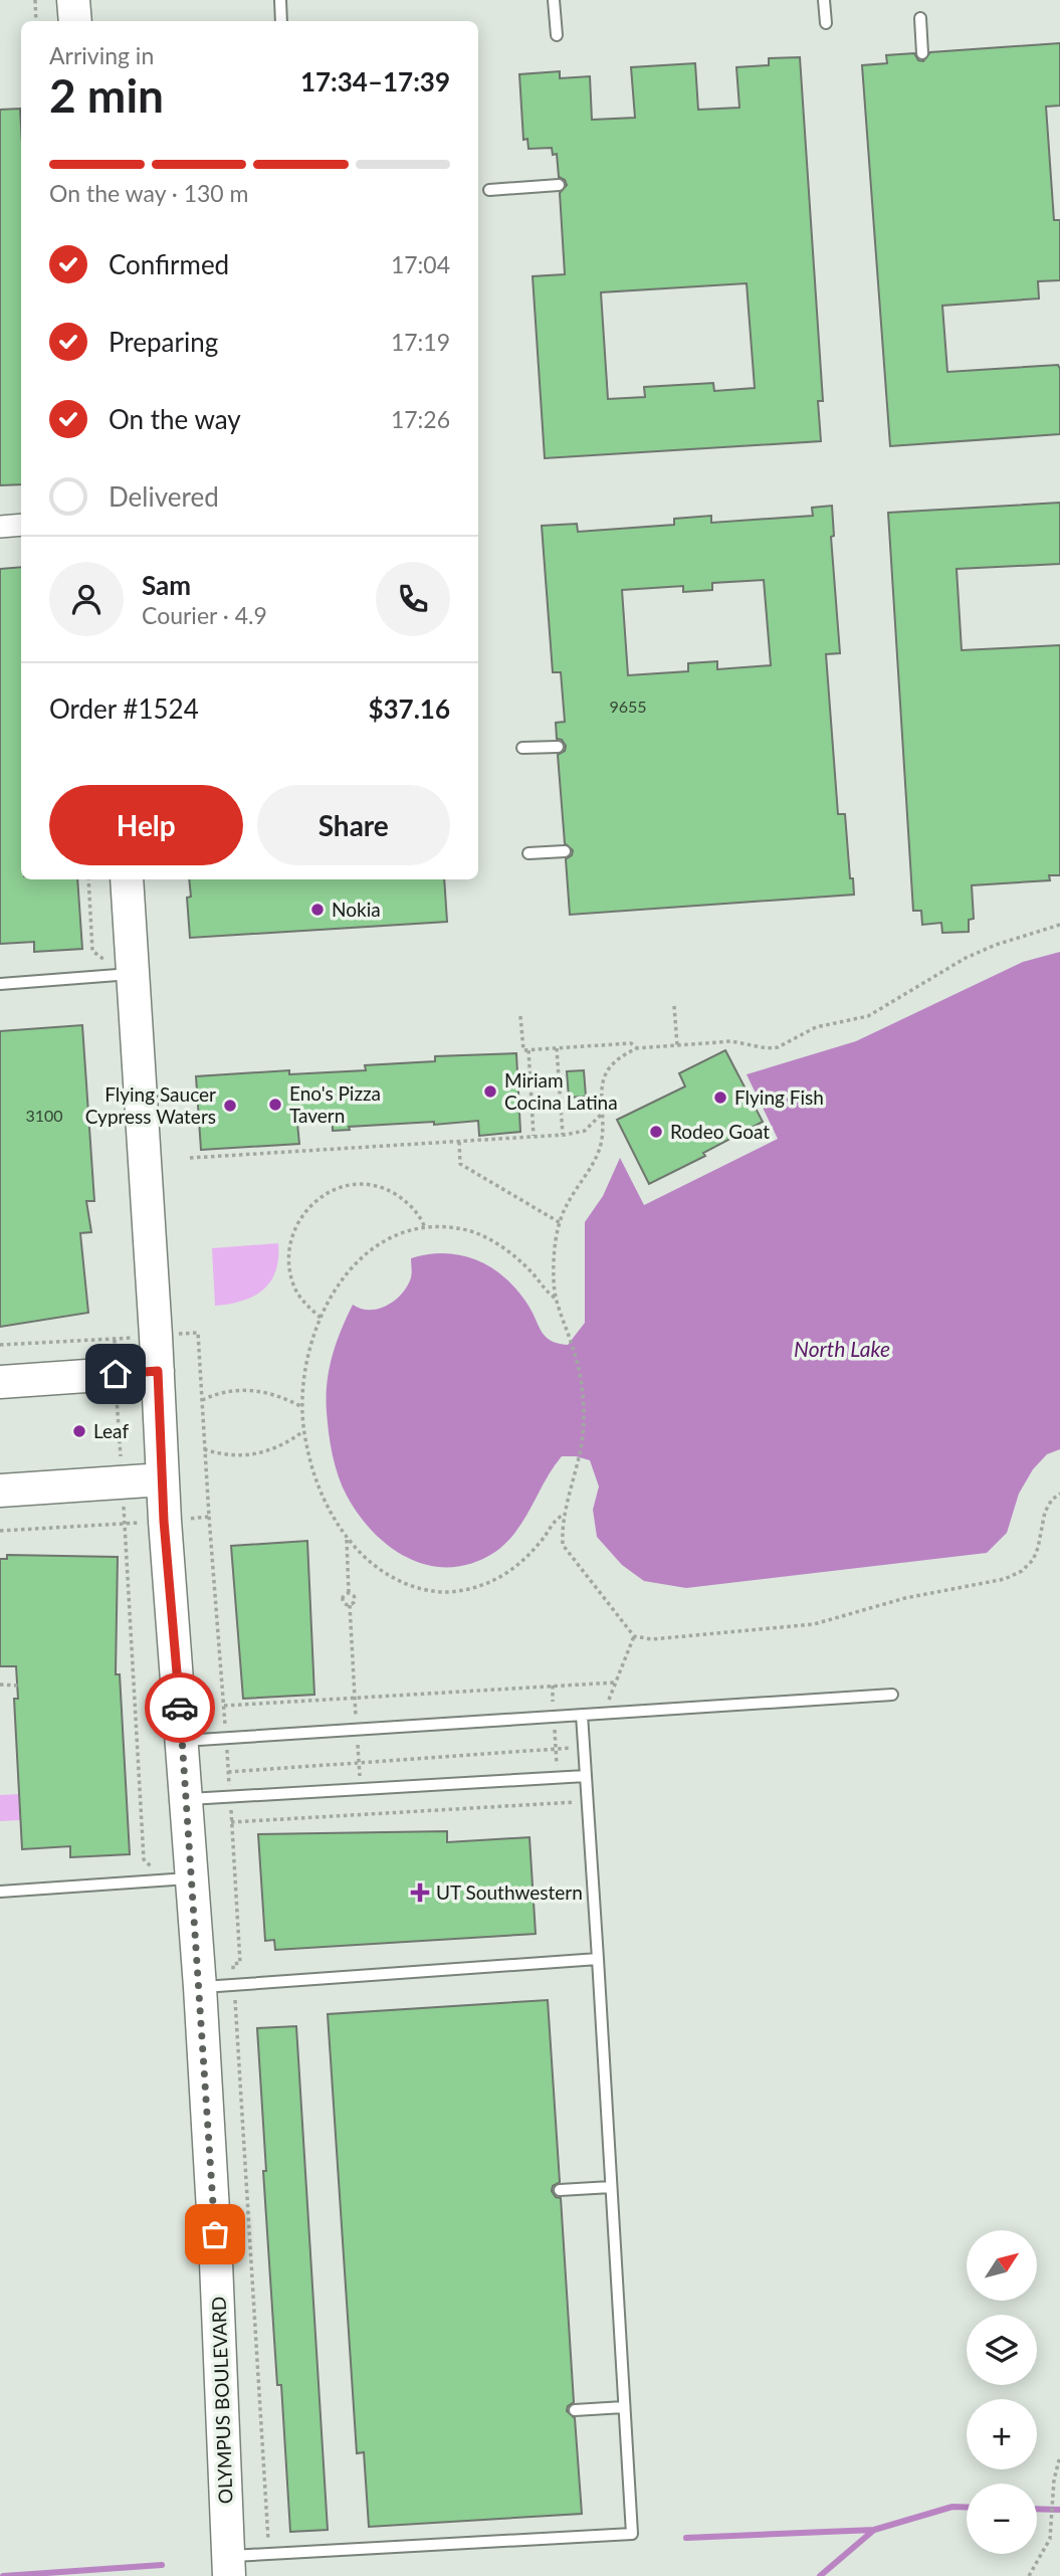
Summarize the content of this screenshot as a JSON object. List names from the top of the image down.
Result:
{
  "streets": {
    "street": ["OLYMPUS BOULEVARD"]
  },
  "water": ["North Lake"],
  "places": {
    "other": [
      "Nokia",
      "Miriam Cocina Latina",
      "Flying Fish",
      "Eno's Pizza Tavern",
      "Flying Saucer Cypress Waters",
      "Rodeo Goat",
      "Leaf"
    ],
    "health": ["UT Southwestern"]
  },
  "house_numbers": ["9655", "3100"],
  "north": "top right",
  "page": {
    "heading": ["2 min", "Arriving in", "17:34–17:39"],
    "panel": [
      "Sam",
      "Courier · 4.9",
      "Order #1524",
      "$37.16"
    ],
    "bar": "On the way · 130 m",
    "list": [
      ["Confirmed", "17:04"],
      ["Preparing", "17:19"],
      ["On the way", "17:26"],
      "Delivered"
    ],
    "buttons": ["Help", "Share"],
    "map_buttons": ["+", "−"]
  }
}
